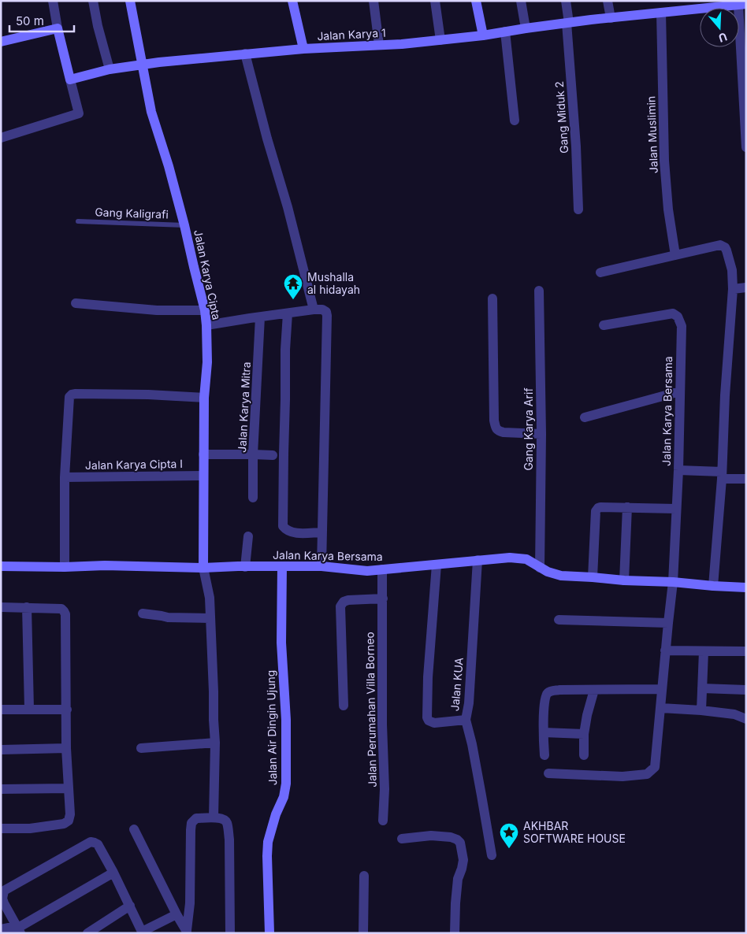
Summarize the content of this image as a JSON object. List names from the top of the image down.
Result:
{
  "streets": {
    "street": [
      "Jalan Karya 1",
      "Gang Miduk 2",
      "Jalan Muslimin",
      "Jalan Karya Cipta",
      "Jalan Karya Mitra",
      "Jalan Karya Bersama",
      "Gang Karya Arif",
      "Jalan Karya Cipta I",
      "Jalan KUA",
      "Jalan Perumahan Villa Borneo",
      "Jalan Air Dingin Ujung"
    ],
    "lane": ["Gang Kaligrafi"]
  },
  "crossings": [
    ["Jalan Karya 1", "Gang Miduk 2"],
    ["Jalan Karya 1", "Jalan Muslimin"],
    ["Jalan Karya 1", "Jalan Karya Cipta"],
    ["Gang Kaligrafi", "Jalan Karya Cipta"],
    ["Jalan Karya Cipta", "Jalan Karya Bersama"],
    ["Jalan Karya Cipta", "Jalan Karya Cipta I"],
    ["Jalan Karya Bersama", "Gang Karya Arif"],
    ["Jalan Karya Bersama", "Jalan KUA"],
    ["Jalan Karya Bersama", "Jalan Perumahan Villa Borneo"],
    ["Jalan Karya Bersama", "Jalan Air Dingin Ujung"]
  ],
  "places": {
    "temple": ["Mushalla al hidayah"],
    "place": ["AKHBAR SOFTWARE HOUSE"]
  },
  "scale_bar": "50 m",
  "north": "bottom"
}
